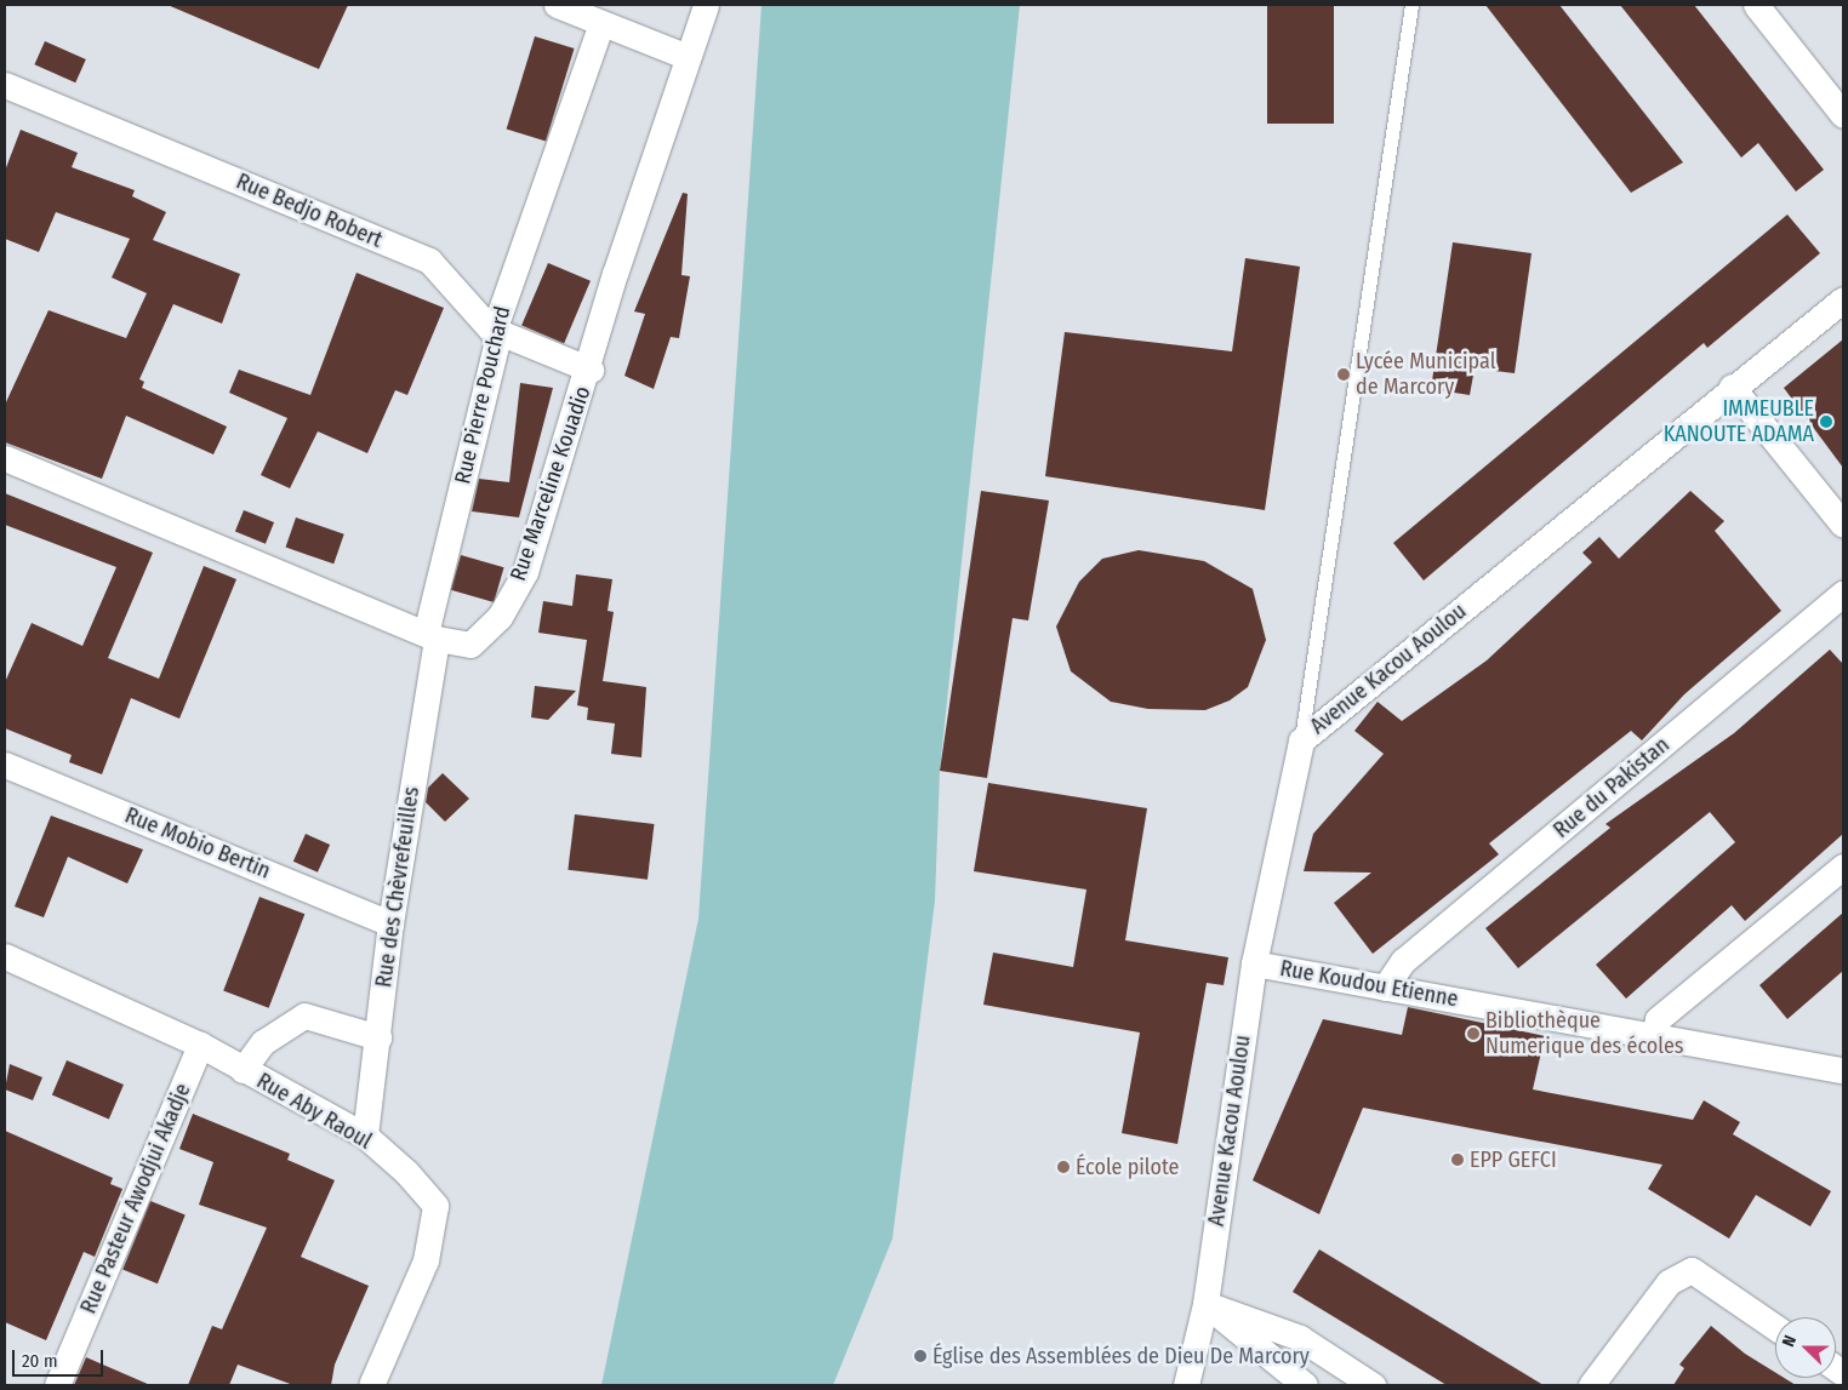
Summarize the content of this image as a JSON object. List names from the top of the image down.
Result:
{
  "streets": {
    "street": [
      "Rue Bedjo Robert",
      "Rue Pierre Pouchard",
      "Rue Marceline Kouadio",
      "Avenue Kacou Aoulou",
      "Rue du Pakistan",
      "Rue Mobio Bertin",
      "Rue des Chèvrefeuilles",
      "Rue Koudou Etienne",
      "Rue Aby Raoul",
      "Rue Pasteur Awodjui Akadje"
    ]
  },
  "crossings": [
    ["Rue Bedjo Robert", "Rue Pierre Pouchard"],
    ["Rue Bedjo Robert", "Rue Marceline Kouadio"],
    ["Rue Pierre Pouchard", "Rue Marceline Kouadio"],
    ["Rue Pierre Pouchard", "Rue des Chèvrefeuilles"],
    ["Rue Marceline Kouadio", "Rue des Chèvrefeuilles"],
    ["Avenue Kacou Aoulou", "Rue Koudou Etienne"],
    ["Rue du Pakistan", "Rue Koudou Etienne"],
    ["Rue Mobio Bertin", "Rue des Chèvrefeuilles"],
    ["Rue des Chèvrefeuilles", "Rue Aby Raoul"],
    ["Rue Aby Raoul", "Rue Pasteur Awodjui Akadje"]
  ],
  "places": [
    "Lycée Municipal de Marcory",
    "IMMEUBLE KANOUTE ADAMA",
    "Bibliothèque Numerique des écoles",
    "EPP GEFCI",
    "École pilote",
    "Église des Assemblées de Dieu De Marcory"
  ],
  "scale_bar": "20 m",
  "north": "left"
}
